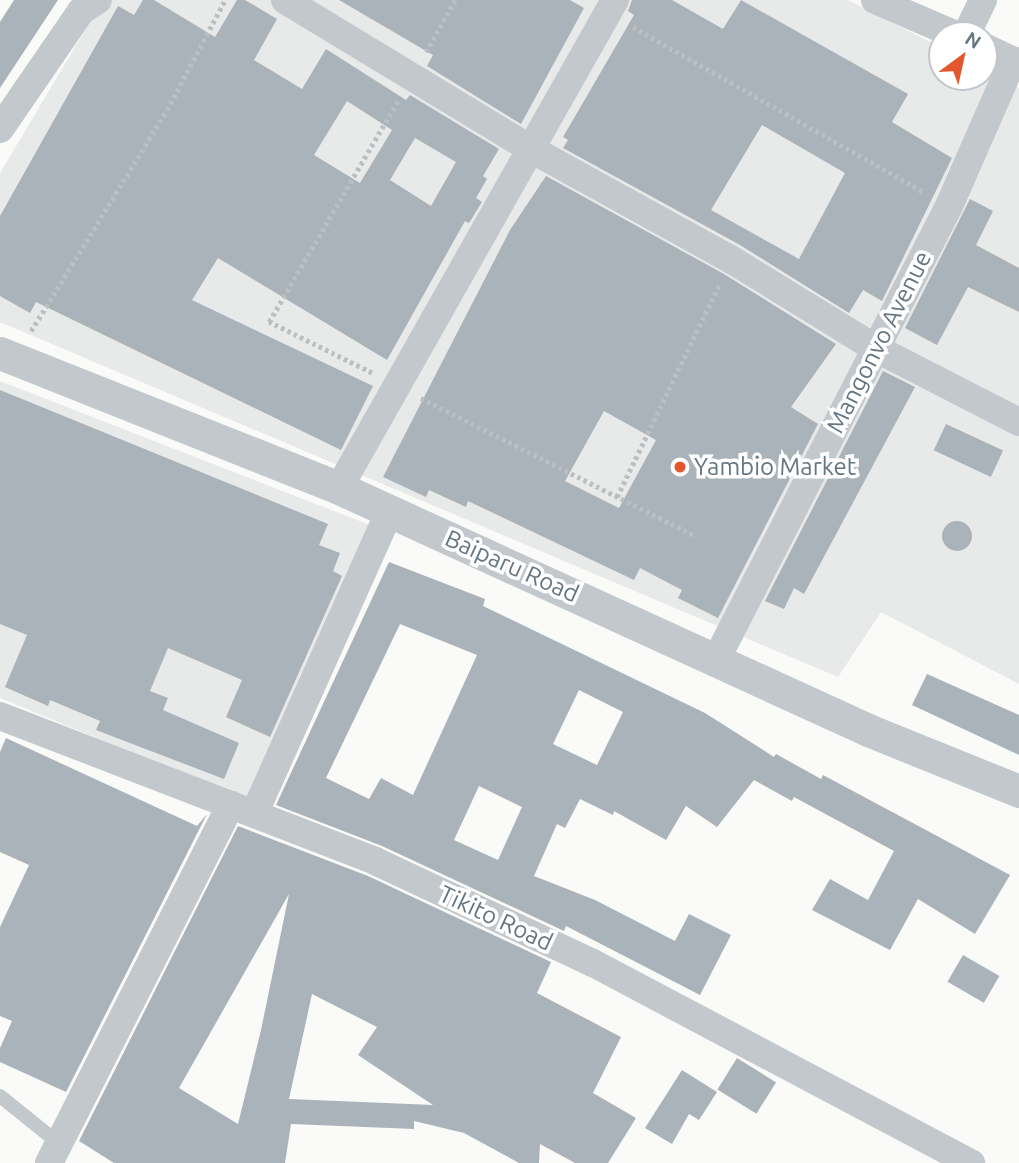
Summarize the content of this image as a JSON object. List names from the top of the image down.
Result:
{
  "streets": {
    "street": ["Mangonvo Avenue", "Baiparu Road", "Tikito Road"]
  },
  "crossings": [
    ["Mangonvo Avenue", "Baiparu Road"]
  ],
  "places": ["Yambio Market"],
  "north": "top right"
}
